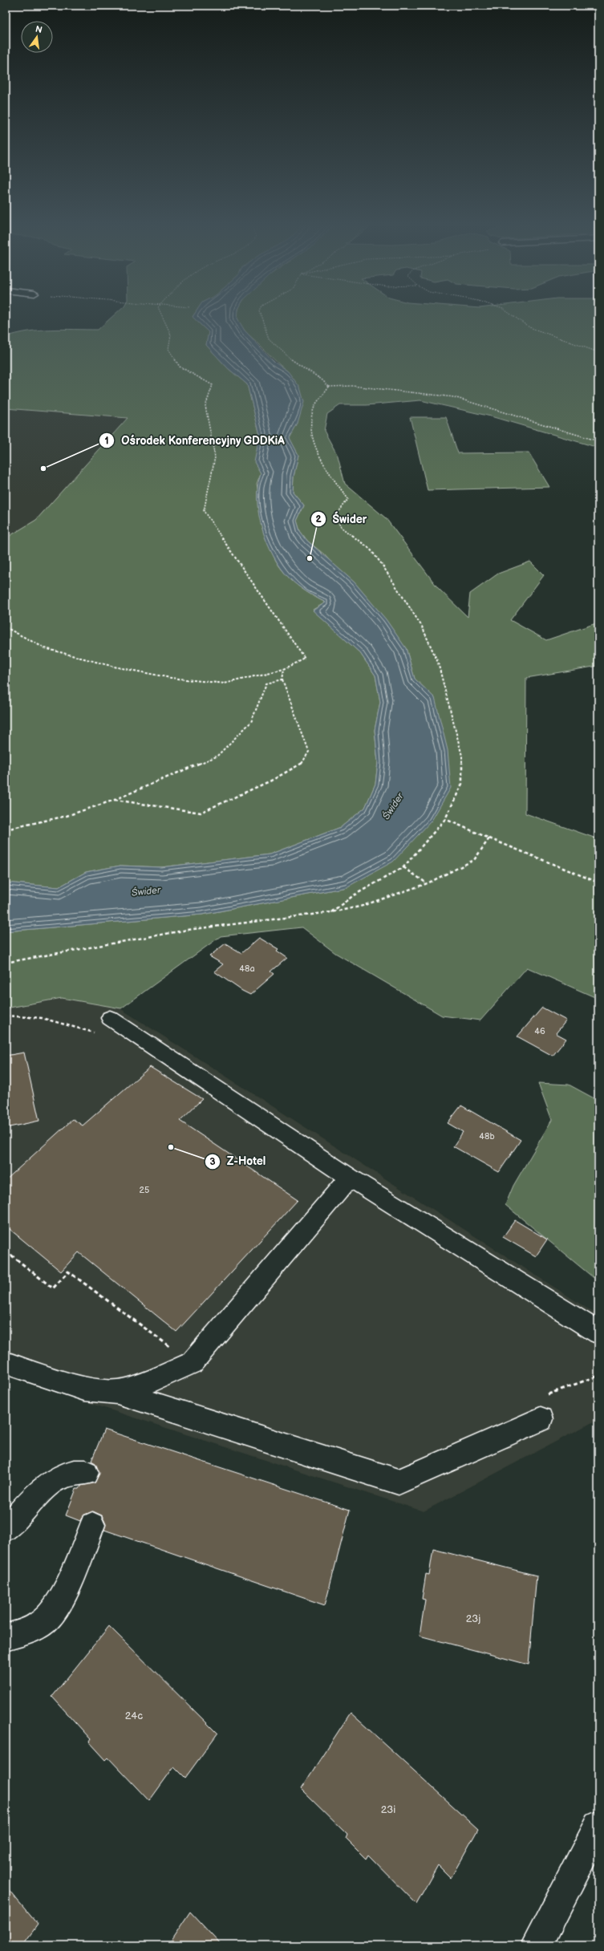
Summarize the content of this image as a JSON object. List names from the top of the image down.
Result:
{
  "water": ["Świder"],
  "places": ["Ośrodek Konferencyjny GDDKiA", "Świder", "Z-Hotel"],
  "house_numbers": [
    "48a",
    "46",
    "48b",
    "25",
    "23j",
    "24c",
    "23i"
  ],
  "north": "top"
}
